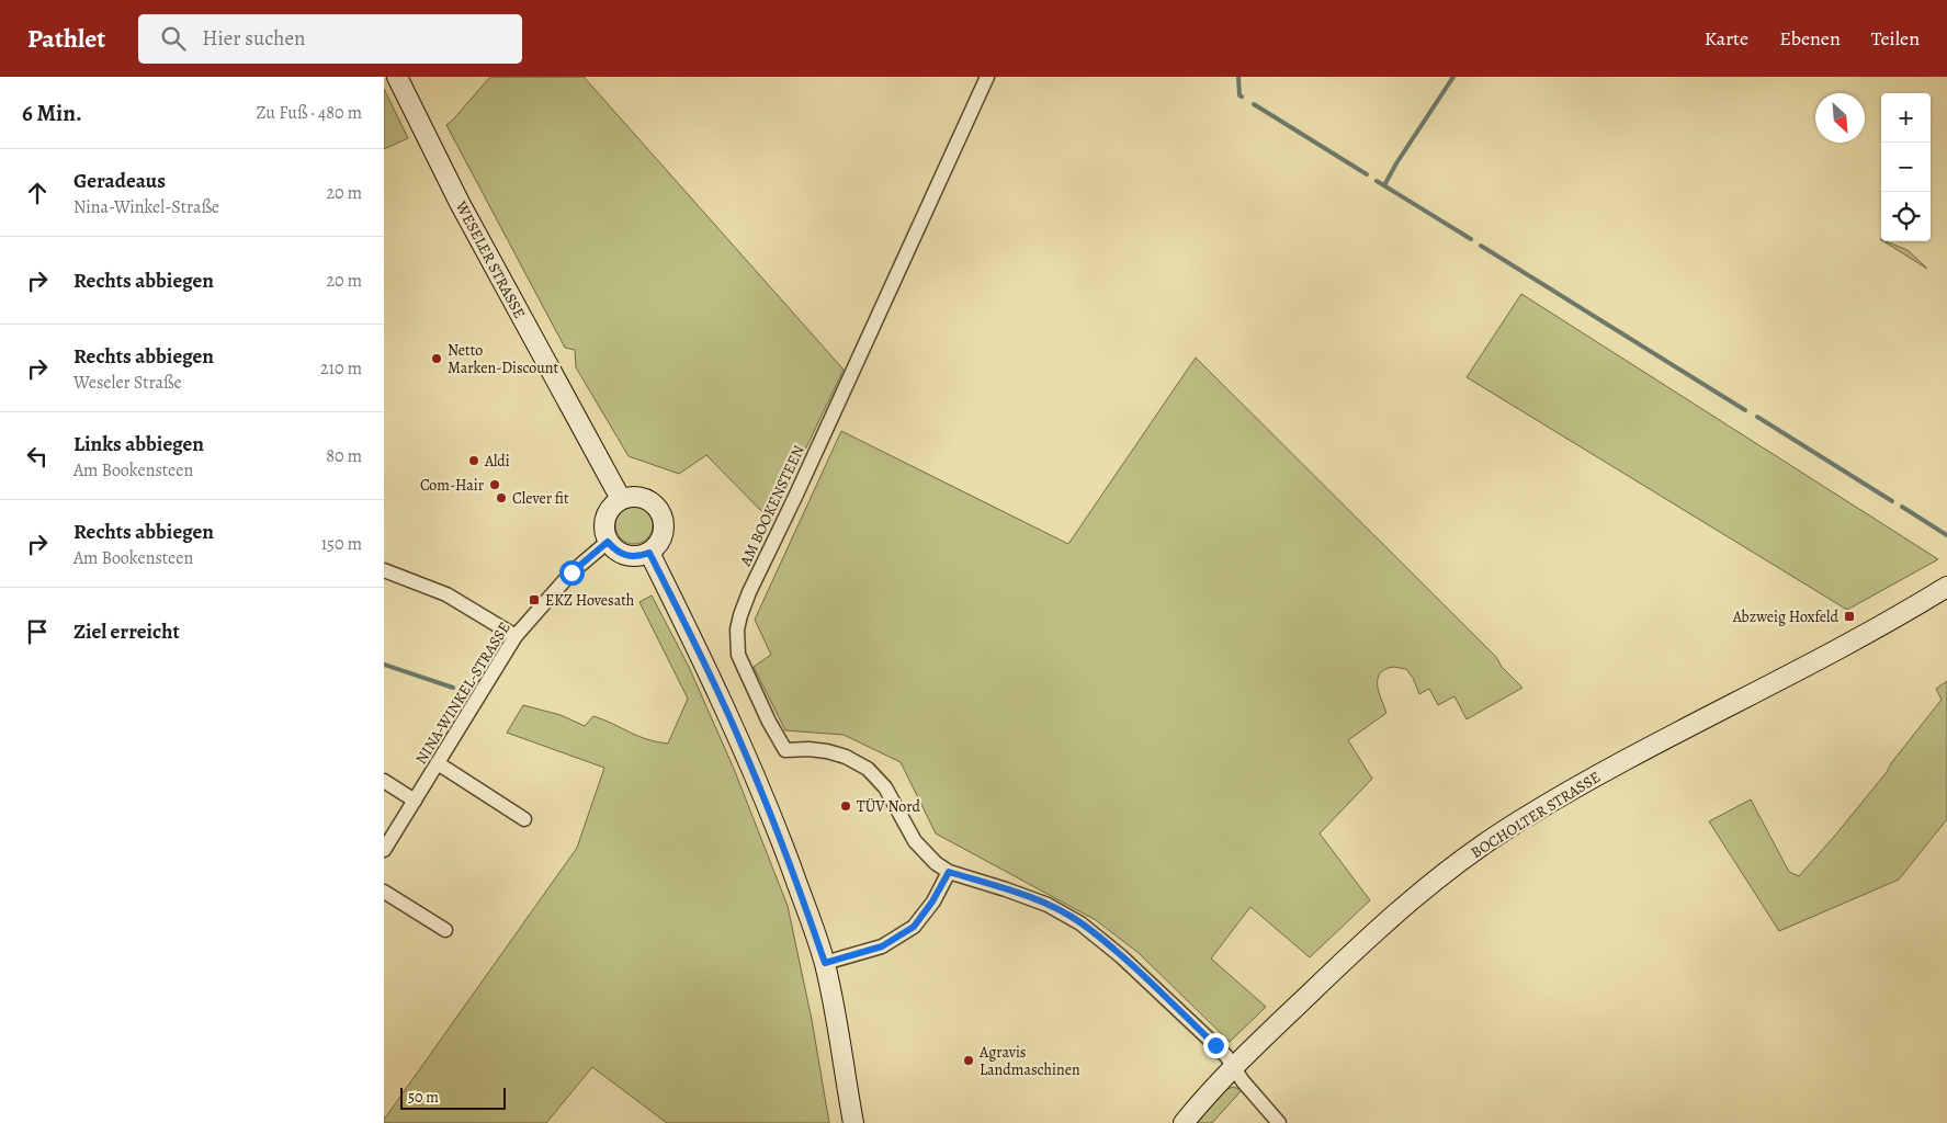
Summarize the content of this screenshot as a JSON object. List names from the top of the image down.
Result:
{
  "streets": {
    "street": [
      "WESELER STRASSE",
      "AM BOOKENSTEEN",
      "NINA-WINKEL-STRASSE",
      "BOCHOLTER STRASSE"
    ]
  },
  "crossings": [
    ["WESELER STRASSE", "NINA-WINKEL-STRASSE"],
    ["AM BOOKENSTEEN", "BOCHOLTER STRASSE"]
  ],
  "places": {
    "other": [
      "Netto Marken-Discount",
      "Aldi",
      "Com-Hair",
      "Clever fit",
      "TÜV Nord",
      "Agravis Landmaschinen"
    ],
    "transit": ["EKZ Hovesath", "Abzweig Hoxfeld"]
  },
  "scale_bar": "50 m",
  "north": "bottom right",
  "page": {
    "header": "Pathlet",
    "search": "Hier suchen",
    "nav": ["Karte", "Ebenen", "Teilen"],
    "heading": ["6 Min.", "Zu Fuß · 480 m"],
    "map_buttons": ["+", "−"],
    "list": [
      ["Geradeaus", "Nina-Winkel-Straße", "20 m"],
      ["Rechts abbiegen", "20 m"],
      ["Rechts abbiegen", "Weseler Straße", "210 m"],
      ["Links abbiegen", "Am Bookensteen", "80 m"],
      ["Rechts abbiegen", "Am Bookensteen", "150 m"],
      "Ziel erreicht"
    ],
    "scale": "50 m"
  }
}
